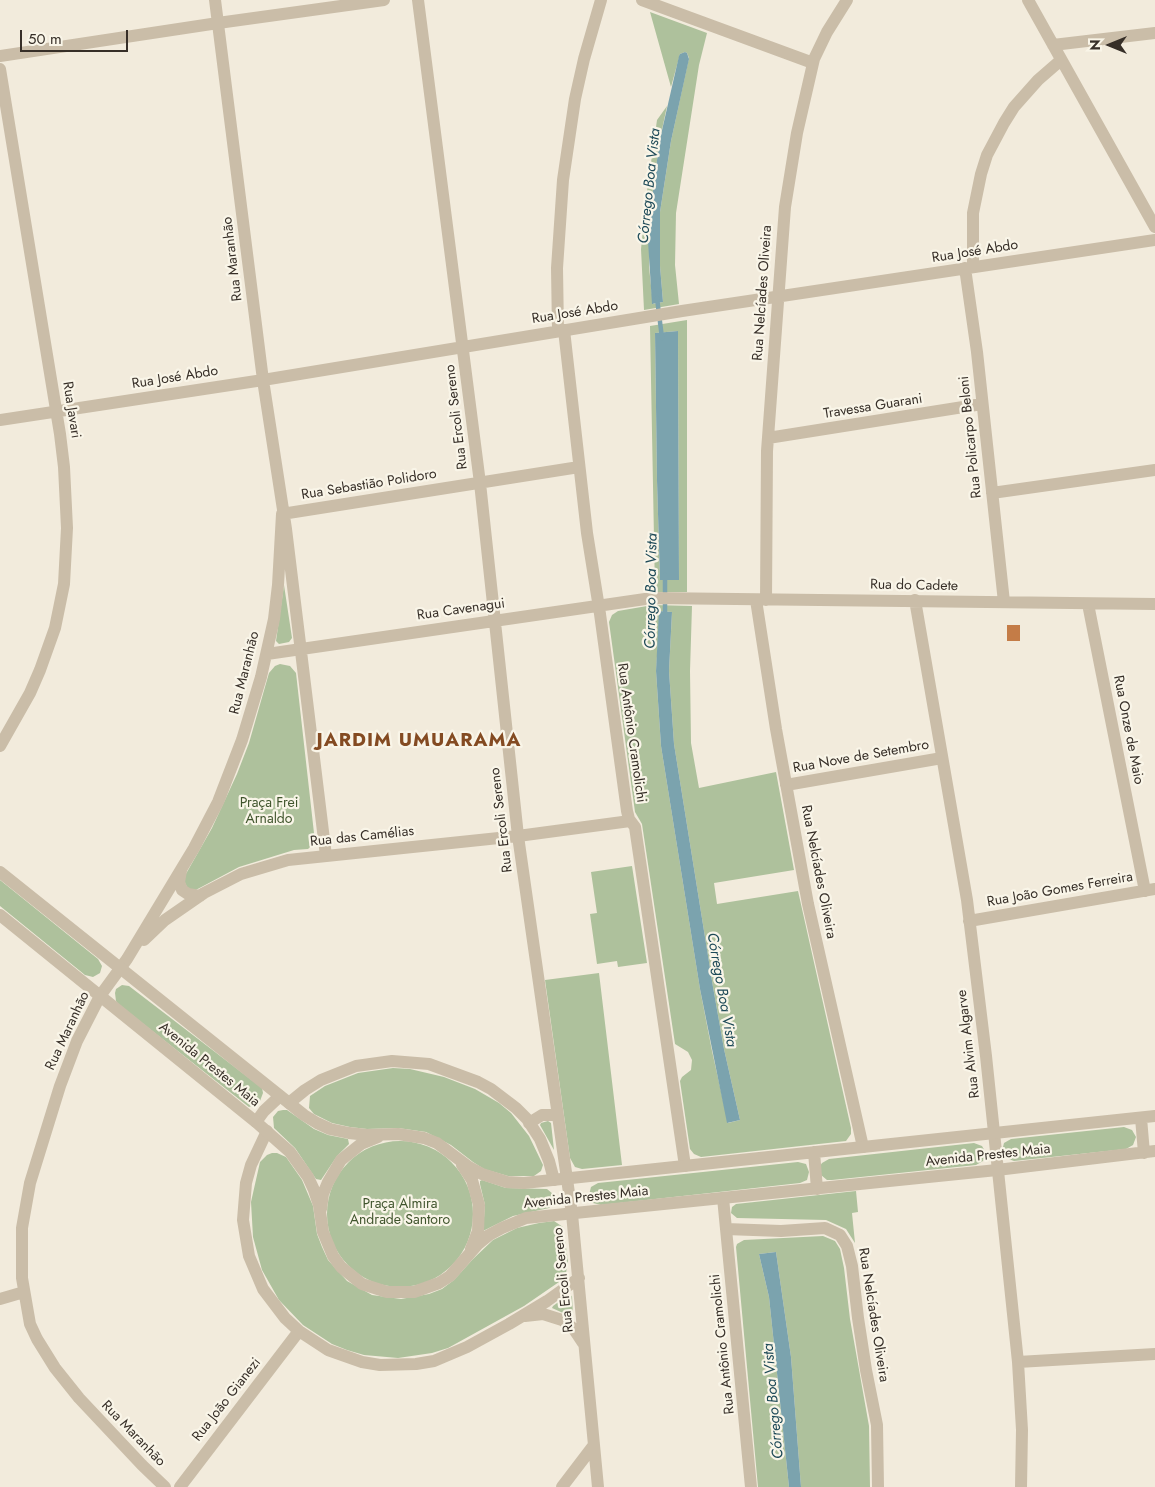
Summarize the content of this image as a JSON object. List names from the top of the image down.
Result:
{
  "streets": {
    "street": [
      "Rua José Abdo",
      "Rua Maranhão",
      "Rua Nelcíades Oliveira",
      "Travessa Guarani",
      "Rua Javari",
      "Rua Ercoli Sereno",
      "Rua Policarpo Beloni",
      "Rua Sebastião Polidoro",
      "Rua do Cadete",
      "Rua Cavenagui",
      "Rua Onze de Maio",
      "Rua Antônio Cramolichi",
      "Rua Nove de Setembro",
      "Rua das Camélias",
      "Rua João Gomes Ferreira",
      "Rua Alvim Algarve",
      "Avenida Prestes Maia",
      "Rua João Gianezi"
    ]
  },
  "crossings": [
    ["Rua José Abdo", "Rua Maranhão"],
    ["Rua José Abdo", "Rua Nelcíades Oliveira"],
    ["Rua José Abdo", "Rua Javari"],
    ["Rua José Abdo", "Rua Ercoli Sereno"],
    ["Rua José Abdo", "Rua Policarpo Beloni"],
    ["Rua José Abdo", "Rua Antônio Cramolichi"],
    ["Rua Maranhão", "Rua Sebastião Polidoro"],
    ["Rua Maranhão", "Rua Cavenagui"],
    ["Rua Maranhão", "Rua das Camélias"],
    ["Rua Maranhão", "Avenida Prestes Maia"],
    ["Rua Nelcíades Oliveira", "Travessa Guarani"],
    ["Rua Nelcíades Oliveira", "Rua do Cadete"],
    ["Rua Nelcíades Oliveira", "Rua Antônio Cramolichi"],
    ["Rua Nelcíades Oliveira", "Rua Nove de Setembro"],
    ["Rua Nelcíades Oliveira", "Avenida Prestes Maia"],
    ["Travessa Guarani", "Rua Policarpo Beloni"],
    ["Rua Ercoli Sereno", "Rua Sebastião Polidoro"],
    ["Rua Ercoli Sereno", "Rua Cavenagui"],
    ["Rua Ercoli Sereno", "Rua das Camélias"],
    ["Rua Ercoli Sereno", "Avenida Prestes Maia"],
    ["Rua Policarpo Beloni", "Rua do Cadete"],
    ["Rua Sebastião Polidoro", "Rua Antônio Cramolichi"],
    ["Rua do Cadete", "Rua Cavenagui"],
    ["Rua do Cadete", "Rua Onze de Maio"],
    ["Rua do Cadete", "Rua Alvim Algarve"],
    ["Rua Cavenagui", "Rua Antônio Cramolichi"],
    ["Rua Onze de Maio", "Rua João Gomes Ferreira"],
    ["Rua Antônio Cramolichi", "Rua das Camélias"],
    ["Rua Antônio Cramolichi", "Avenida Prestes Maia"],
    ["Rua Nove de Setembro", "Rua Alvim Algarve"],
    ["Rua das Camélias", "Avenida Prestes Maia"],
    ["Rua João Gomes Ferreira", "Rua Alvim Algarve"],
    ["Rua Alvim Algarve", "Avenida Prestes Maia"]
  ],
  "districts": ["JARDIM UMUARAMA"],
  "water": ["Córrego Boa Vista"],
  "parks": ["Praça Frei Arnaldo", "Praça Almira Andrade Santoro"],
  "scale_bar": "50 m",
  "north": "left"
}
